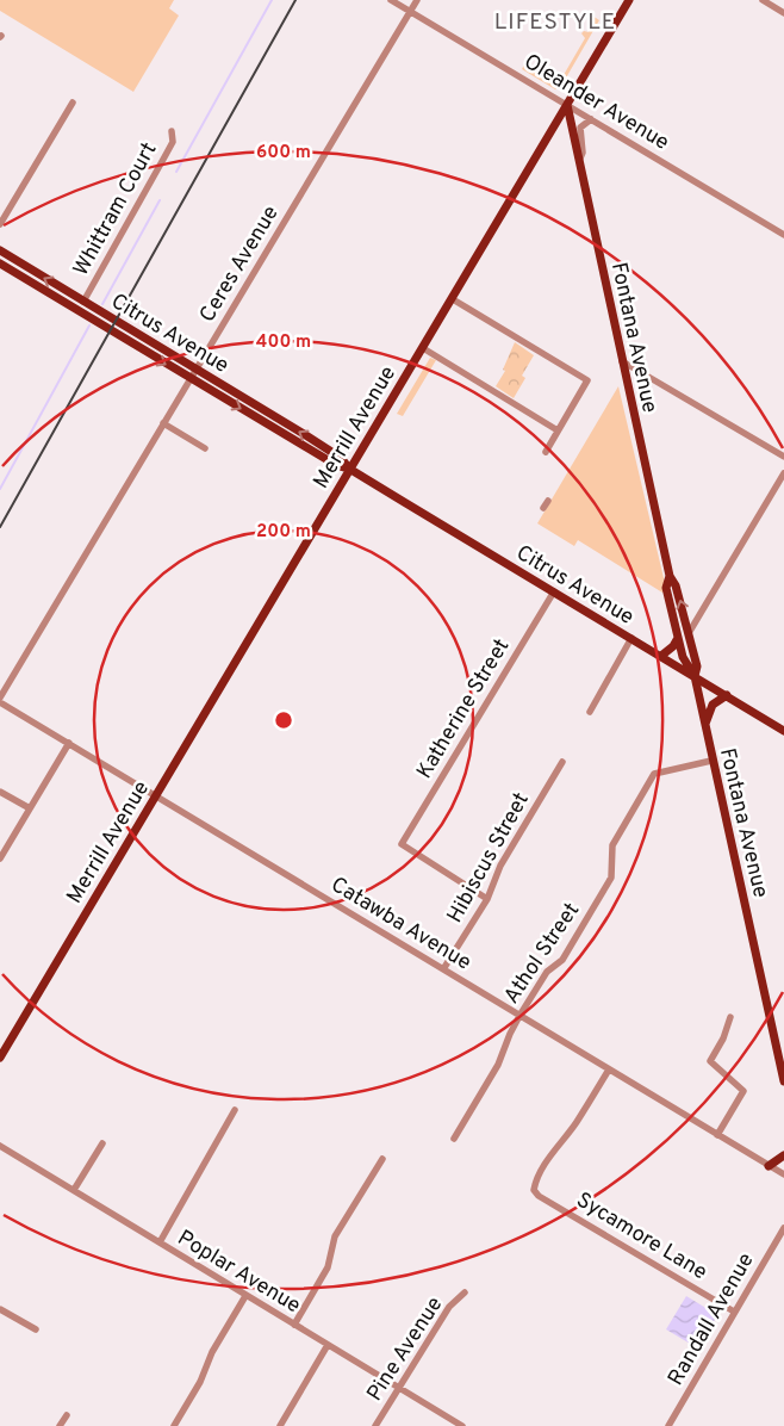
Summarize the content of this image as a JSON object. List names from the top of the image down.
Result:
{
  "streets": {
    "main road": ["Citrus Avenue", "Fontana Avenue", "Merrill Avenue"],
    "street": [
      "Oleander Avenue",
      "Whittram Court",
      "Ceres Avenue",
      "Katherine Street",
      "Hibiscus Street",
      "Catawba Avenue",
      "Athol Street",
      "Sycamore Lane",
      "Poplar Avenue",
      "Randall Avenue",
      "Pine Avenue"
    ]
  },
  "crossings": [
    ["Oleander Avenue", "Ceres Avenue"],
    ["Oleander Avenue", "Fontana Avenue"],
    ["Oleander Avenue", "Merrill Avenue"],
    ["Whittram Court", "Citrus Avenue"],
    ["Ceres Avenue", "Citrus Avenue"],
    ["Ceres Avenue", "Catawba Avenue"],
    ["Citrus Avenue", "Fontana Avenue"],
    ["Citrus Avenue", "Merrill Avenue"],
    ["Citrus Avenue", "Katherine Street"],
    ["Fontana Avenue", "Merrill Avenue"],
    ["Fontana Avenue", "Athol Street"],
    ["Merrill Avenue", "Catawba Avenue"],
    ["Katherine Street", "Hibiscus Street"],
    ["Hibiscus Street", "Catawba Avenue"],
    ["Catawba Avenue", "Athol Street"],
    ["Catawba Avenue", "Sycamore Lane"],
    ["Sycamore Lane", "Randall Avenue"],
    ["Poplar Avenue", "Pine Avenue"]
  ],
  "districts": ["LIFESTYLE"],
  "rings": ["600 m", "400 m", "200 m"]
}
